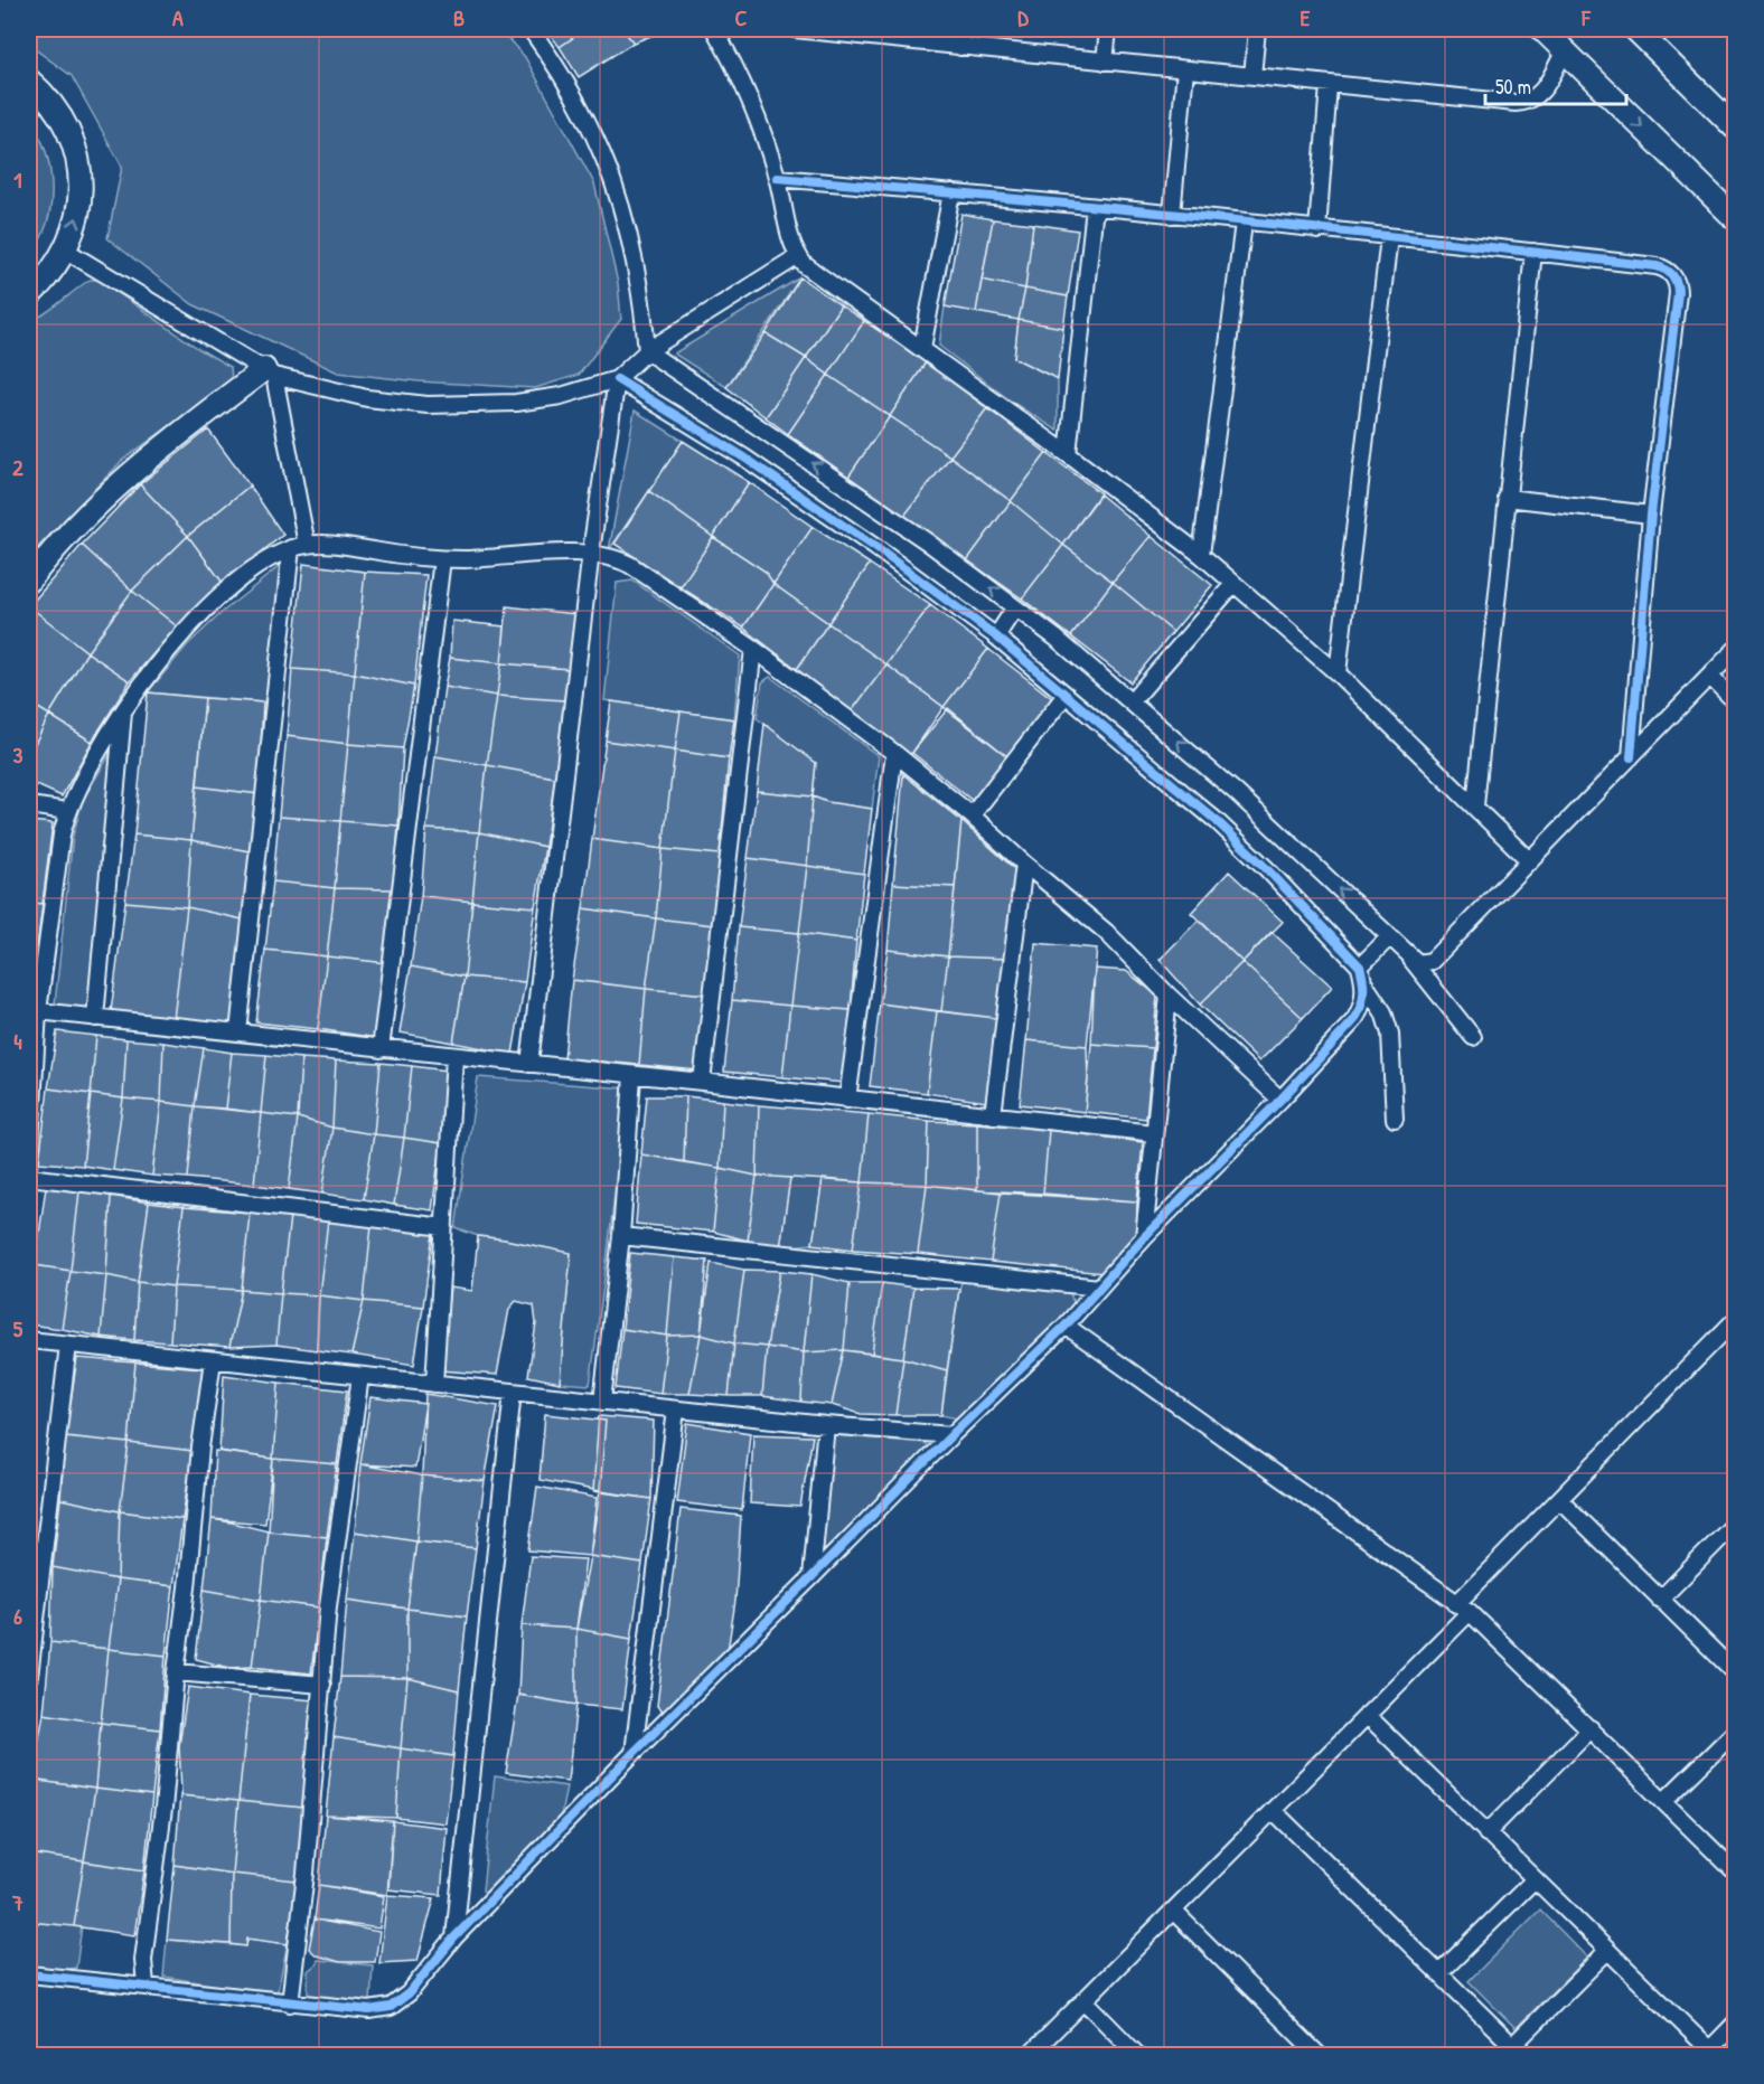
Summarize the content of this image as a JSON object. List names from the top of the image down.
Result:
{
  "scale_bar": "50 m",
  "grid": {
    "columns": [
      "A",
      "B",
      "C",
      "D",
      "E",
      "F"
    ],
    "rows": [
      "1",
      "2",
      "3",
      "4",
      "5",
      "6",
      "7"
    ]
  }
}
